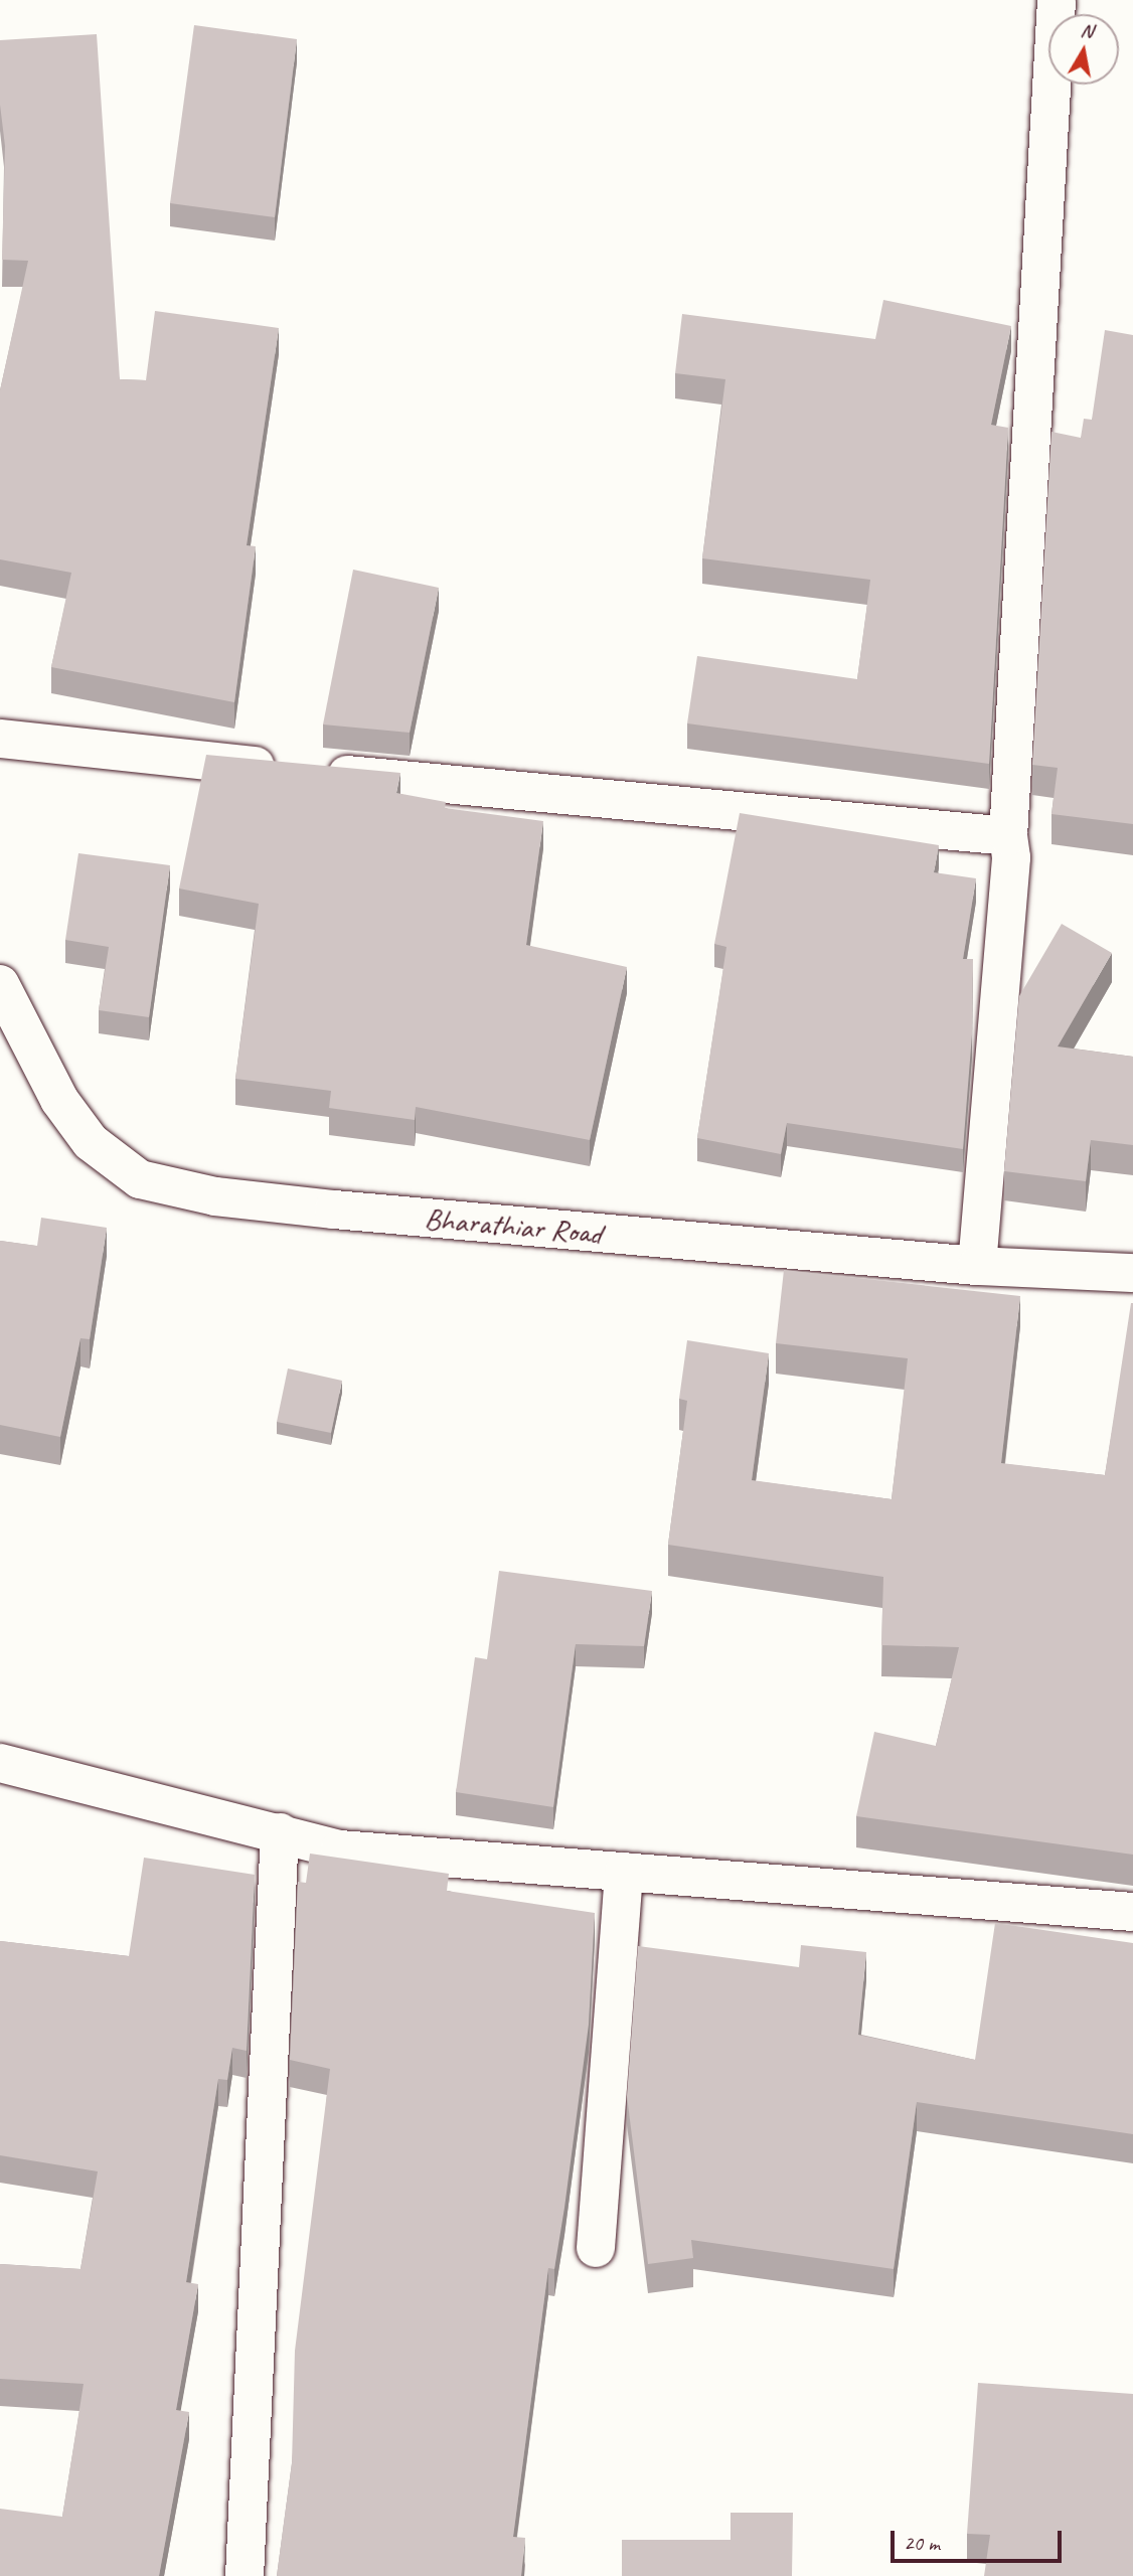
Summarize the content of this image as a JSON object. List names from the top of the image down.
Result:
{
  "streets": {
    "street": ["Bharathiar Road"]
  },
  "scale_bar": "20 m",
  "north": "top"
}
